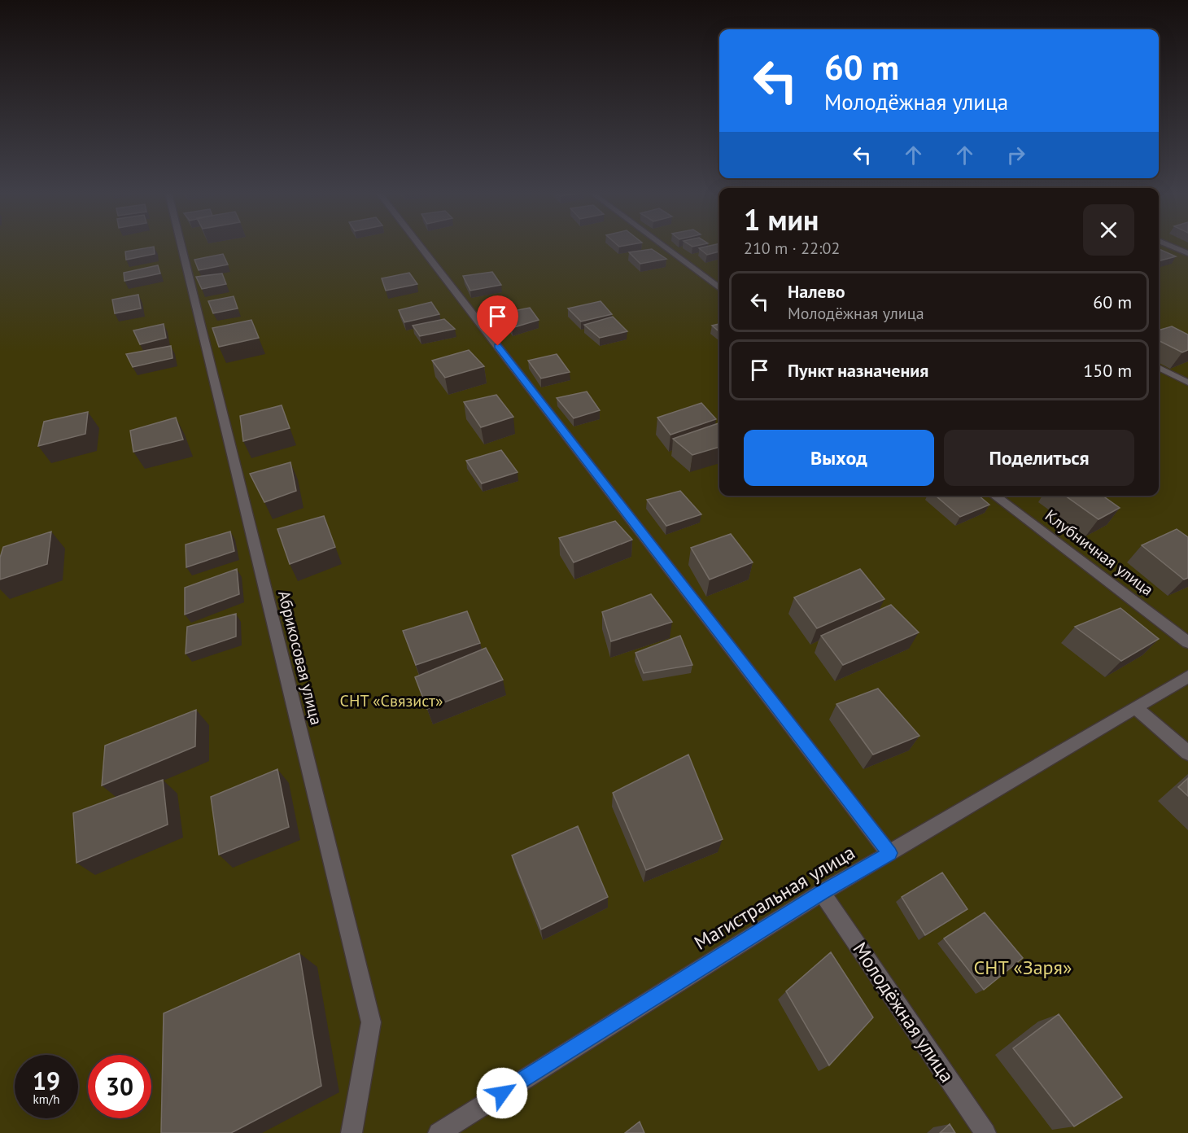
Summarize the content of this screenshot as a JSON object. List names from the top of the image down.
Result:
{
  "streets": {
    "street": [
      "Клубничная улица",
      "Абрикосовая улица",
      "Магистральная улица",
      "Молодёжная улица"
    ]
  },
  "crossings": [
    ["Магистральная улица", "Молодёжная улица"]
  ],
  "parks": ["СНТ «Связист»", "СНТ «Заря»"],
  "page": {
    "turn": ["60 m", "Молодёжная улица"],
    "heading": ["1 мин", "210 m · 22:02"],
    "list": [
      {
        "name": "Налево",
        "note": "Молодёжная улица",
        "value": "60 m"
      },
      {
        "name": "Пункт назначения",
        "value": "150 m"
      }
    ],
    "buttons": ["Выход", "Поделиться"],
    "speed": "19 km/h",
    "limit": "30"
  }
}
